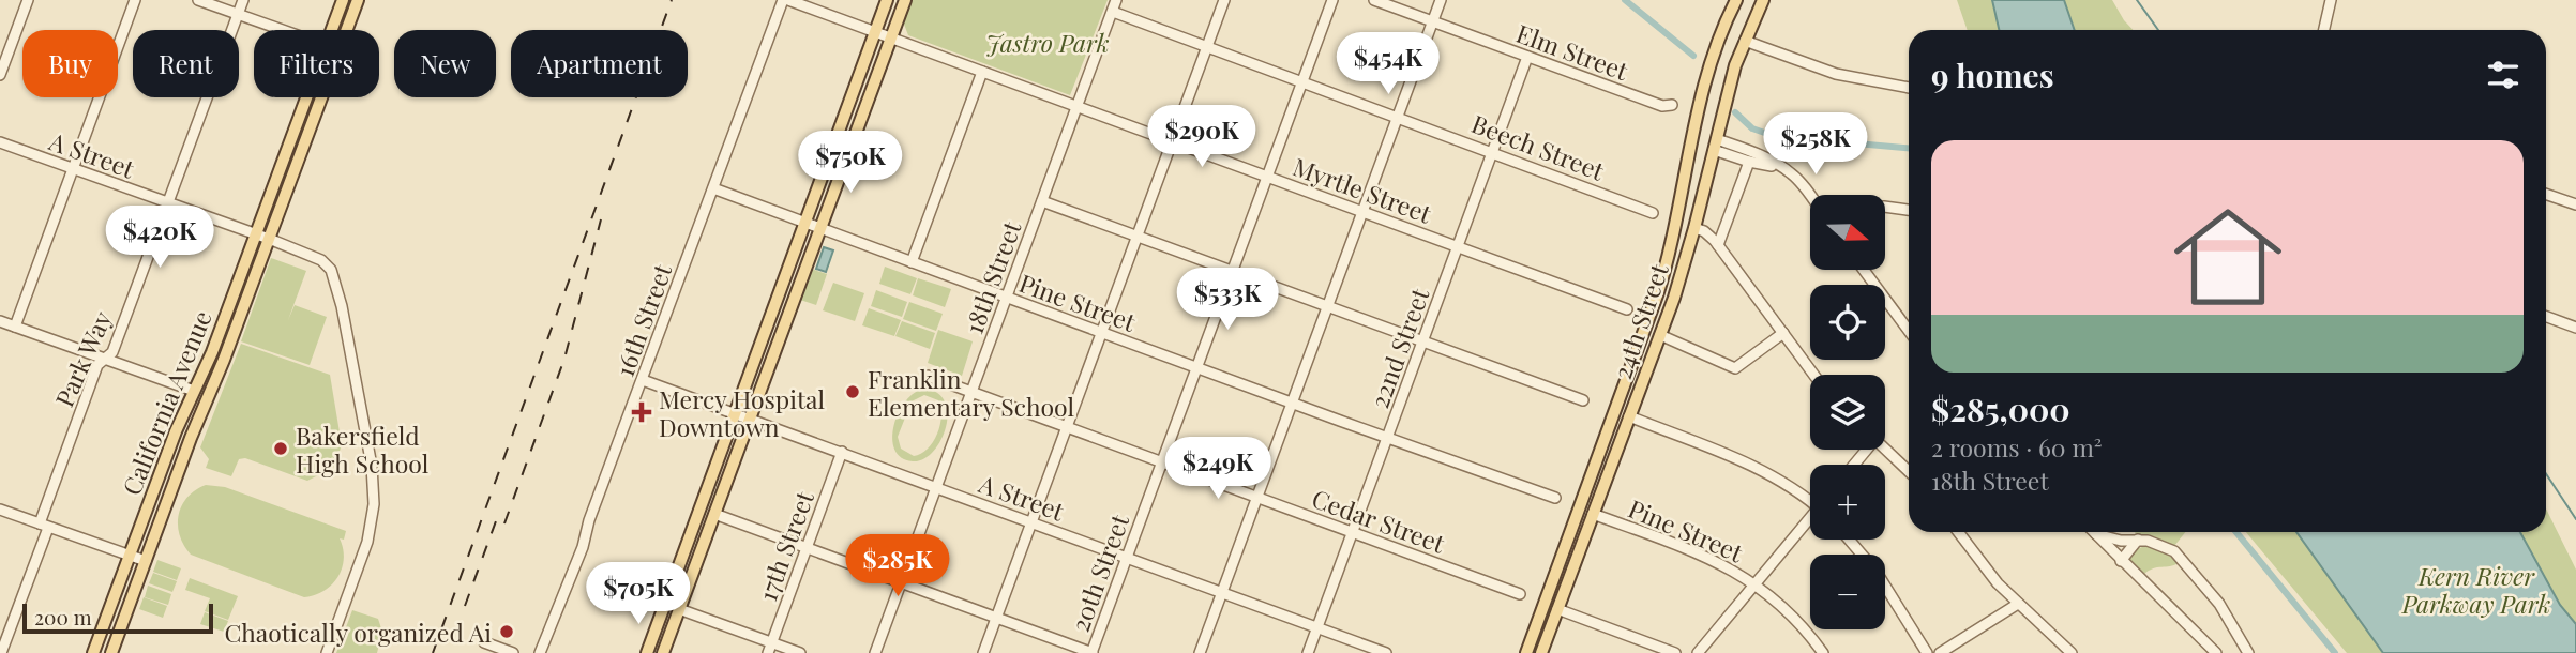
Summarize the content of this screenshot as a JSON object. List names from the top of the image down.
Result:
{
  "streets": {
    "main road": ["24th Street", "California Avenue"],
    "street": [
      "Elm Street",
      "Beech Street",
      "A Street",
      "Myrtle Street",
      "18th Street",
      "Pine Street",
      "16th Street",
      "22nd Street",
      "Park Way",
      "Cedar Street",
      "17th Street",
      "20th Street"
    ]
  },
  "crossings": [
    ["Elm Street", "22nd Street"],
    ["Beech Street", "18th Street"],
    ["Beech Street", "22nd Street"],
    ["Beech Street", "20th Street"],
    ["A Street", "18th Street"],
    ["A Street", "16th Street"],
    ["A Street", "22nd Street"],
    ["A Street", "Park Way"],
    ["A Street", "California Avenue"],
    ["A Street", "17th Street"],
    ["A Street", "20th Street"],
    ["Myrtle Street", "18th Street"],
    ["Myrtle Street", "16th Street"],
    ["Myrtle Street", "22nd Street"],
    ["Myrtle Street", "20th Street"],
    ["18th Street", "Pine Street"],
    ["18th Street", "Cedar Street"],
    ["Pine Street", "16th Street"],
    ["Pine Street", "24th Street"],
    ["Pine Street", "22nd Street"],
    ["Pine Street", "20th Street"],
    ["22nd Street", "Cedar Street"],
    ["Cedar Street", "20th Street"]
  ],
  "parks": ["Jastro Park", "Kern River Parkway Park"],
  "places": {
    "other": ["Franklin Elementary School", "Bakersfield High School", "Chaotically organized Ai"],
    "health": ["Mercy Hospital Downtown"]
  },
  "scale_bar": "200 m",
  "north": "right",
  "page": {
    "chip": [
      "Buy",
      "Rent",
      "Filters",
      "New",
      "Apartment"
    ],
    "heading": "9 homes",
    "price": [
      "$454K",
      "$290K",
      "$258K",
      "$750K",
      "$420K",
      "$533K",
      "$249K",
      "$285K",
      "$705K"
    ],
    "list": [
      {
        "name": "$285,000",
        "note": "2 rooms · 60 m² · 18th Street"
      }
    ],
    "map_buttons": ["+", "−"],
    "scale": "200 m"
  }
}
